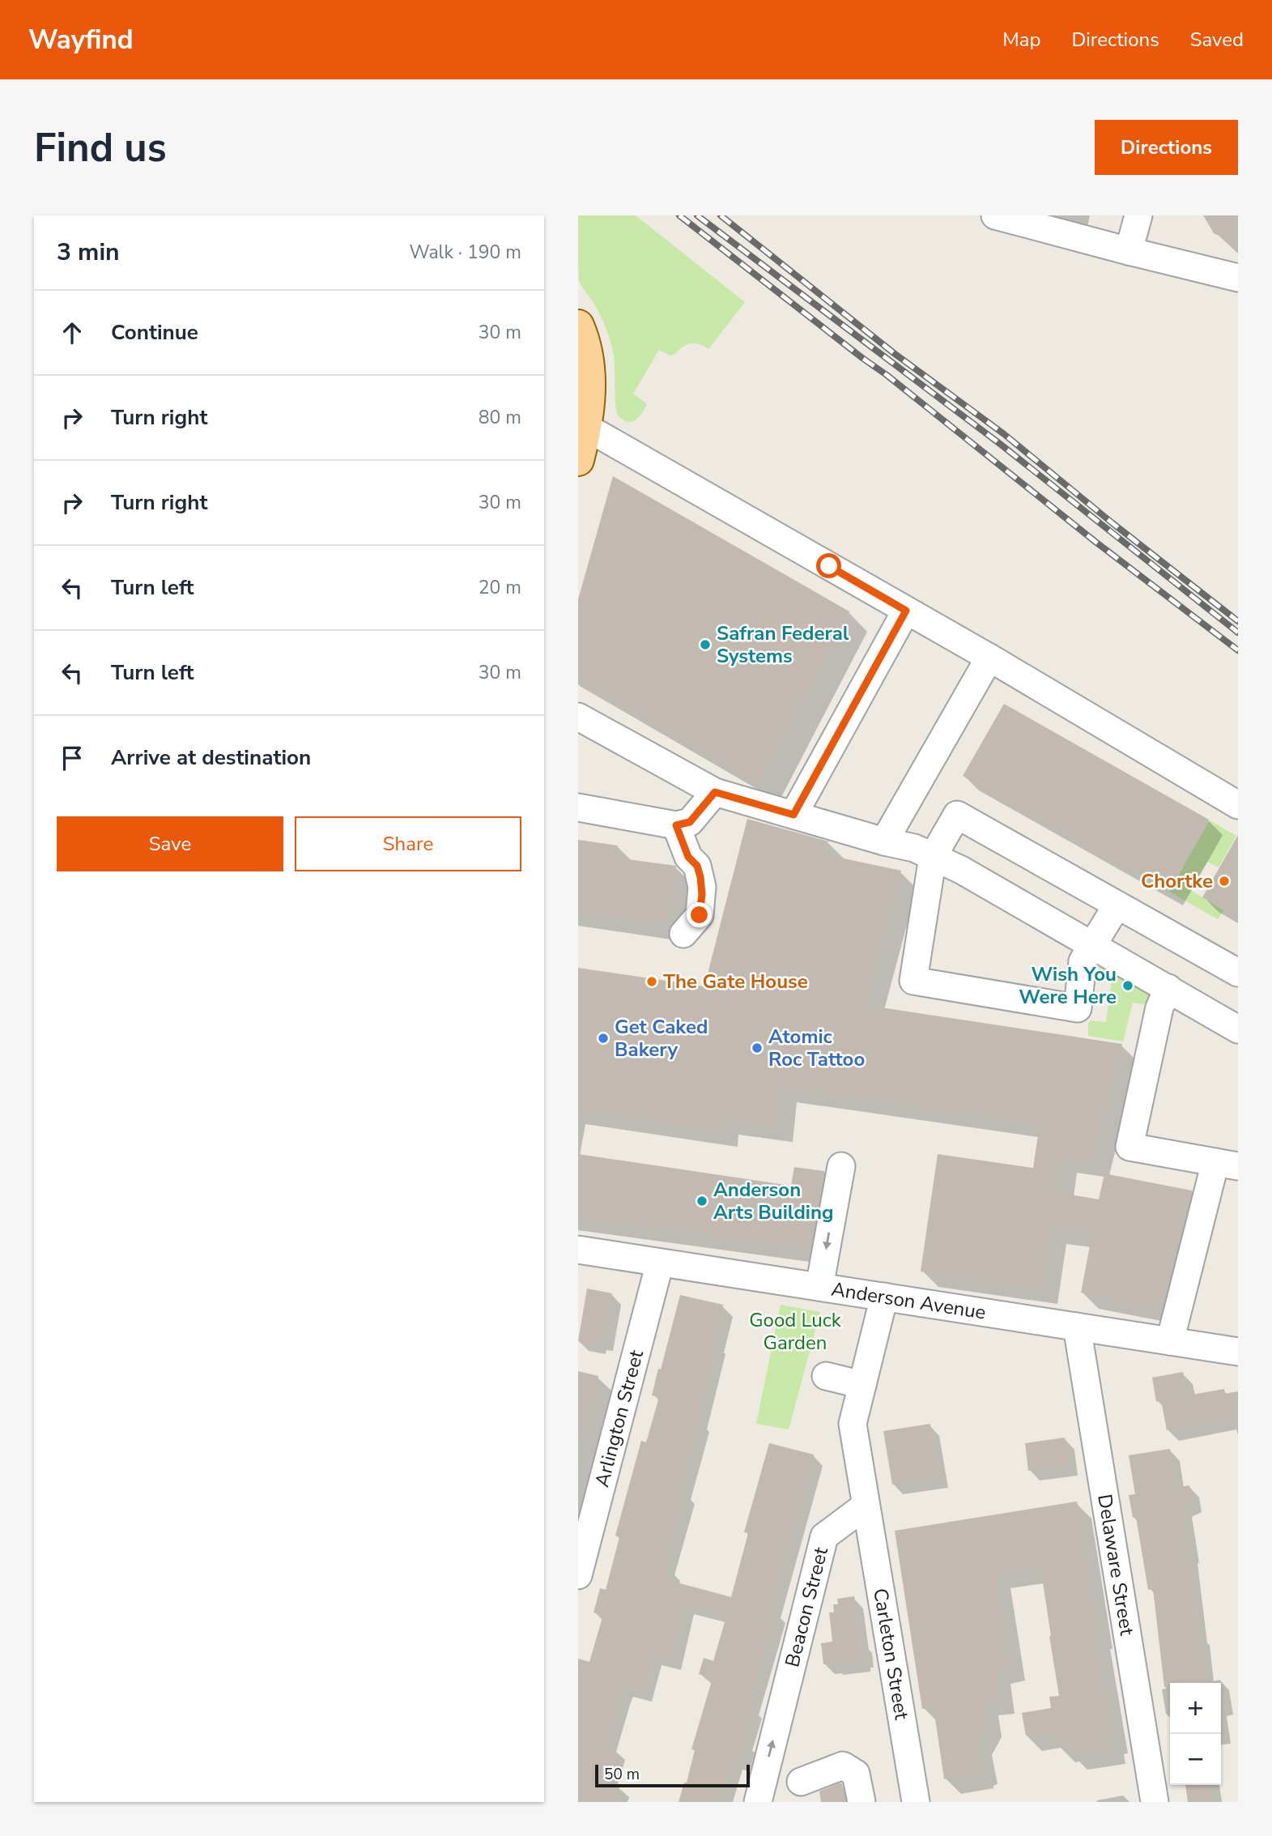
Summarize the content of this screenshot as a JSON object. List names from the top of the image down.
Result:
{
  "streets": {
    "street": [
      "Anderson Avenue",
      "Arlington Street",
      "Delaware Street",
      "Beacon Street",
      "Carleton Street"
    ]
  },
  "crossings": [
    ["Anderson Avenue", "Arlington Street"],
    ["Anderson Avenue", "Delaware Street"],
    ["Beacon Street", "Carleton Street"]
  ],
  "one_way": ["Beacon Street"],
  "parks": ["Good Luck Garden"],
  "places": [
    "Safran Federal Systems",
    "Chortke",
    "The Gate House",
    "Wish You Were Here",
    "Get Caked Bakery",
    "Atomic Roc Tattoo",
    "Anderson Arts Building"
  ],
  "scale_bar": "50 m",
  "page": {
    "header": "Wayfind",
    "nav": ["Map", "Directions", "Saved"],
    "buttons": [
      "Directions",
      ["Save", "Share"]
    ],
    "title": "Find us",
    "heading": ["3 min", "Walk · 190 m"],
    "list": [
      ["Continue", "30 m"],
      ["Turn right", "80 m"],
      ["Turn right", "30 m"],
      ["Turn left", "20 m"],
      ["Turn left", "30 m"],
      "Arrive at destination"
    ],
    "map_buttons": ["+", "−"],
    "scale": "50 m"
  }
}
